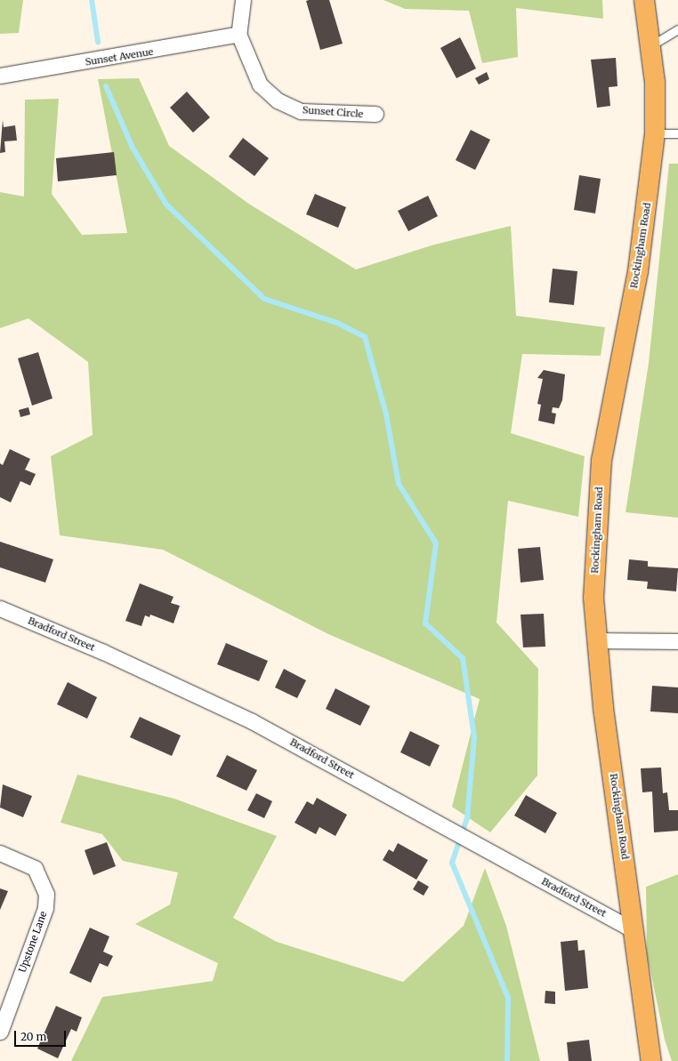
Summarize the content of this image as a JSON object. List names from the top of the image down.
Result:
{
  "streets": {
    "main road": ["Rockingham Road"],
    "street": [
      "Sunset Avenue",
      "Sunset Circle",
      "Bradford Street",
      "Upstone Lane"
    ]
  },
  "crossings": [
    ["Sunset Avenue", "Sunset Circle"],
    ["Rockingham Road", "Bradford Street"]
  ],
  "scale_bar": "20 m"
}
